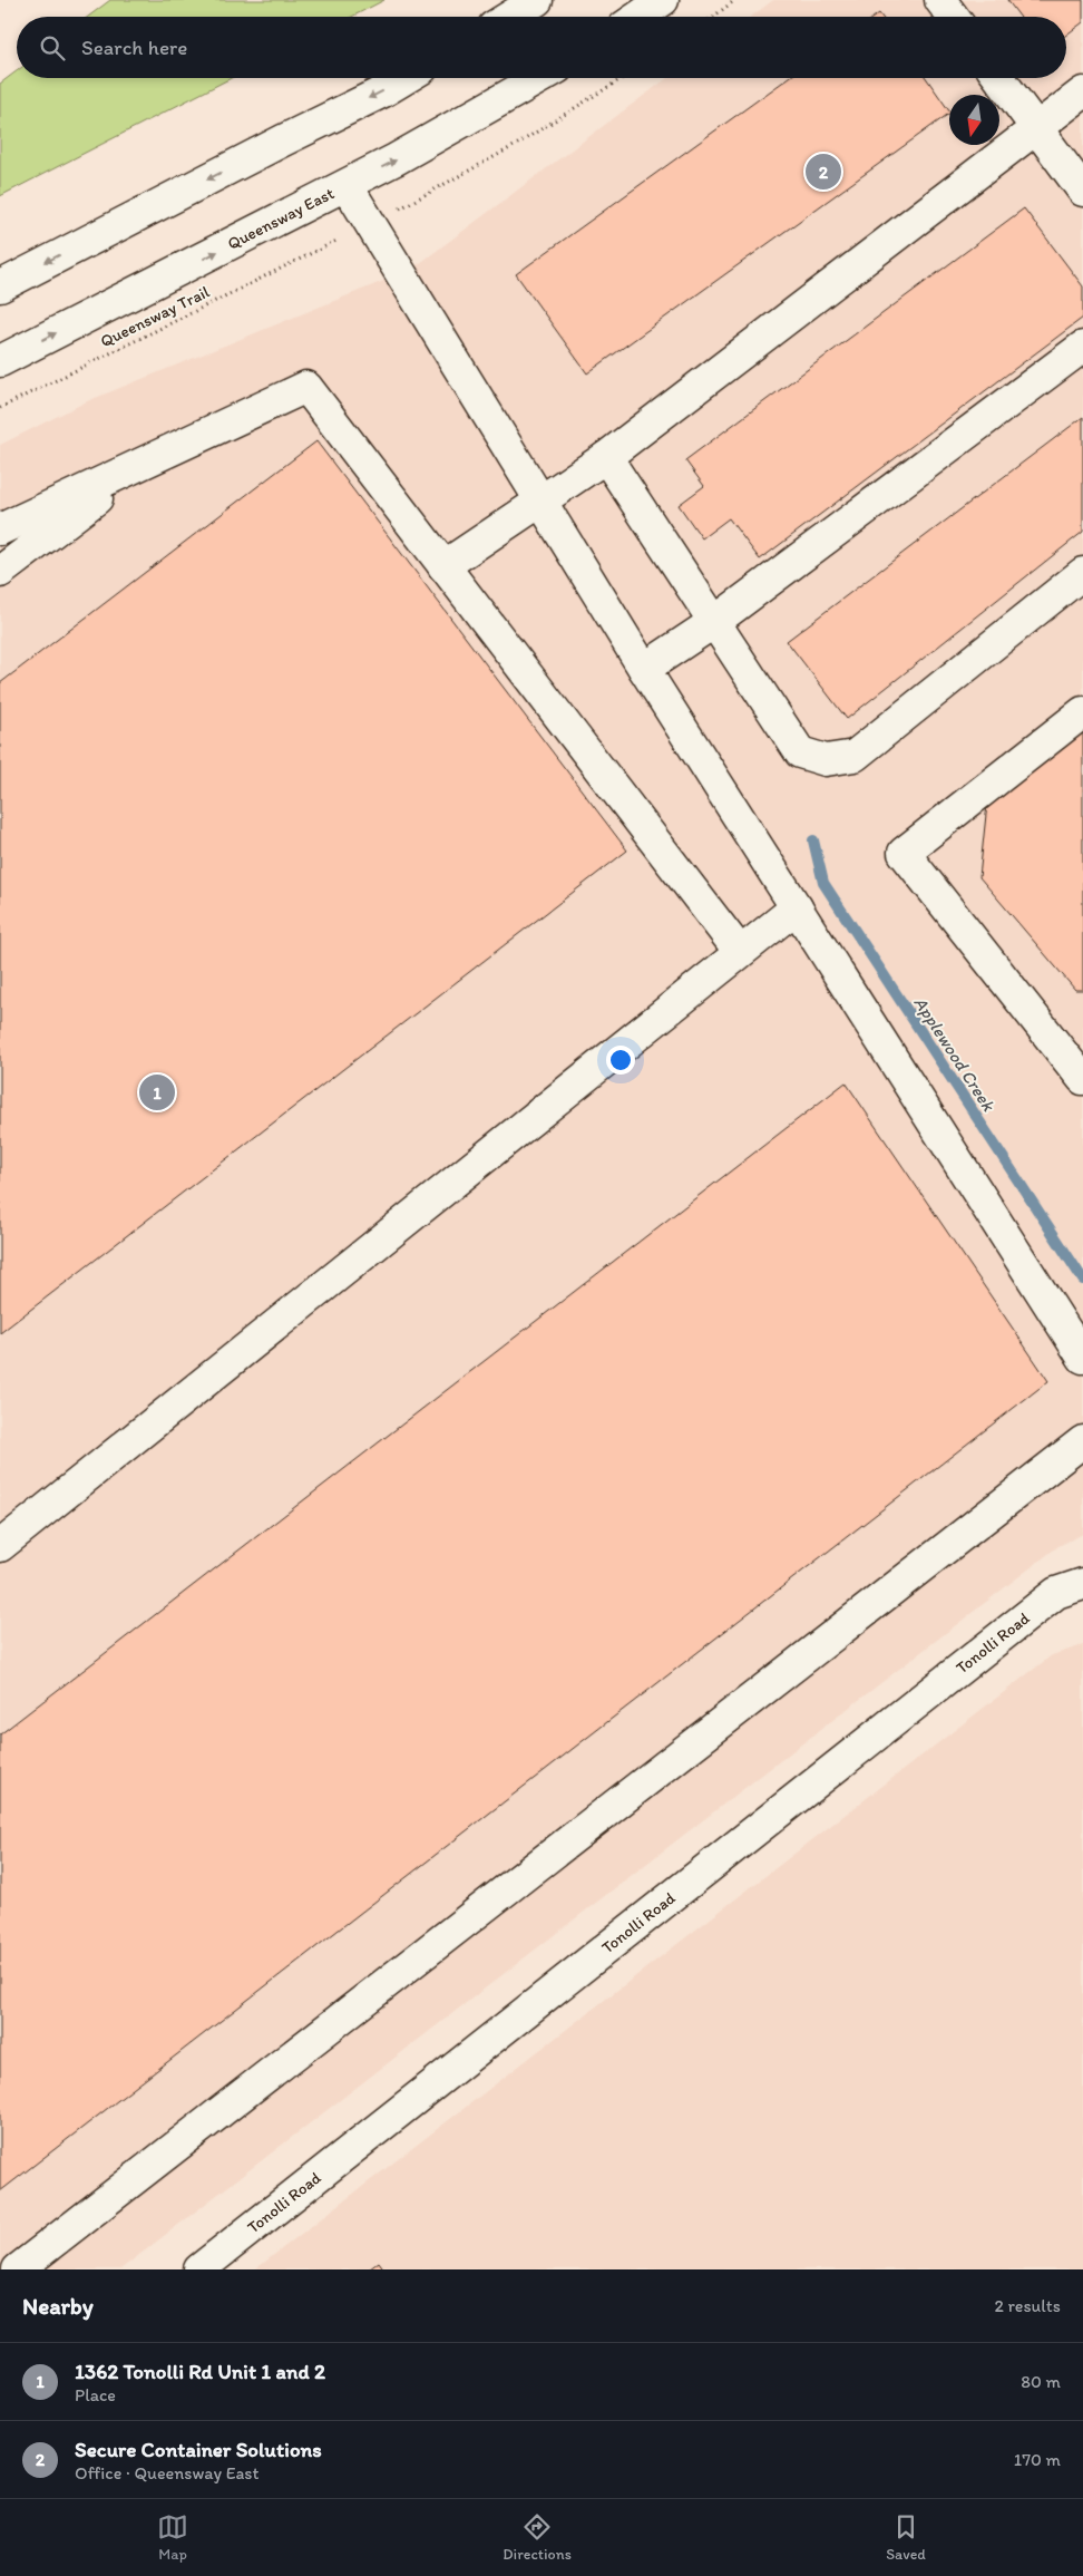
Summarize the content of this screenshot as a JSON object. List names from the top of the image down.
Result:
{
  "streets": {
    "main road": ["Queensway East", "Tonolli Road"],
    "path": ["Queensway Trail"]
  },
  "water": ["Applewood Creek"],
  "north": "bottom",
  "page": {
    "search": "Search here",
    "pins": ["2", "1"],
    "heading": ["Nearby", "2 results"],
    "list": [
      {
        "mark": "1",
        "name": "1362 Tonolli Rd Unit 1 and 2",
        "note": "Place",
        "value": "80 m"
      },
      {
        "mark": "2",
        "name": "Secure Container Solutions",
        "note": "Office · Queensway East",
        "value": "170 m"
      }
    ],
    "nav": ["Map", "Directions", "Saved"]
  }
}
